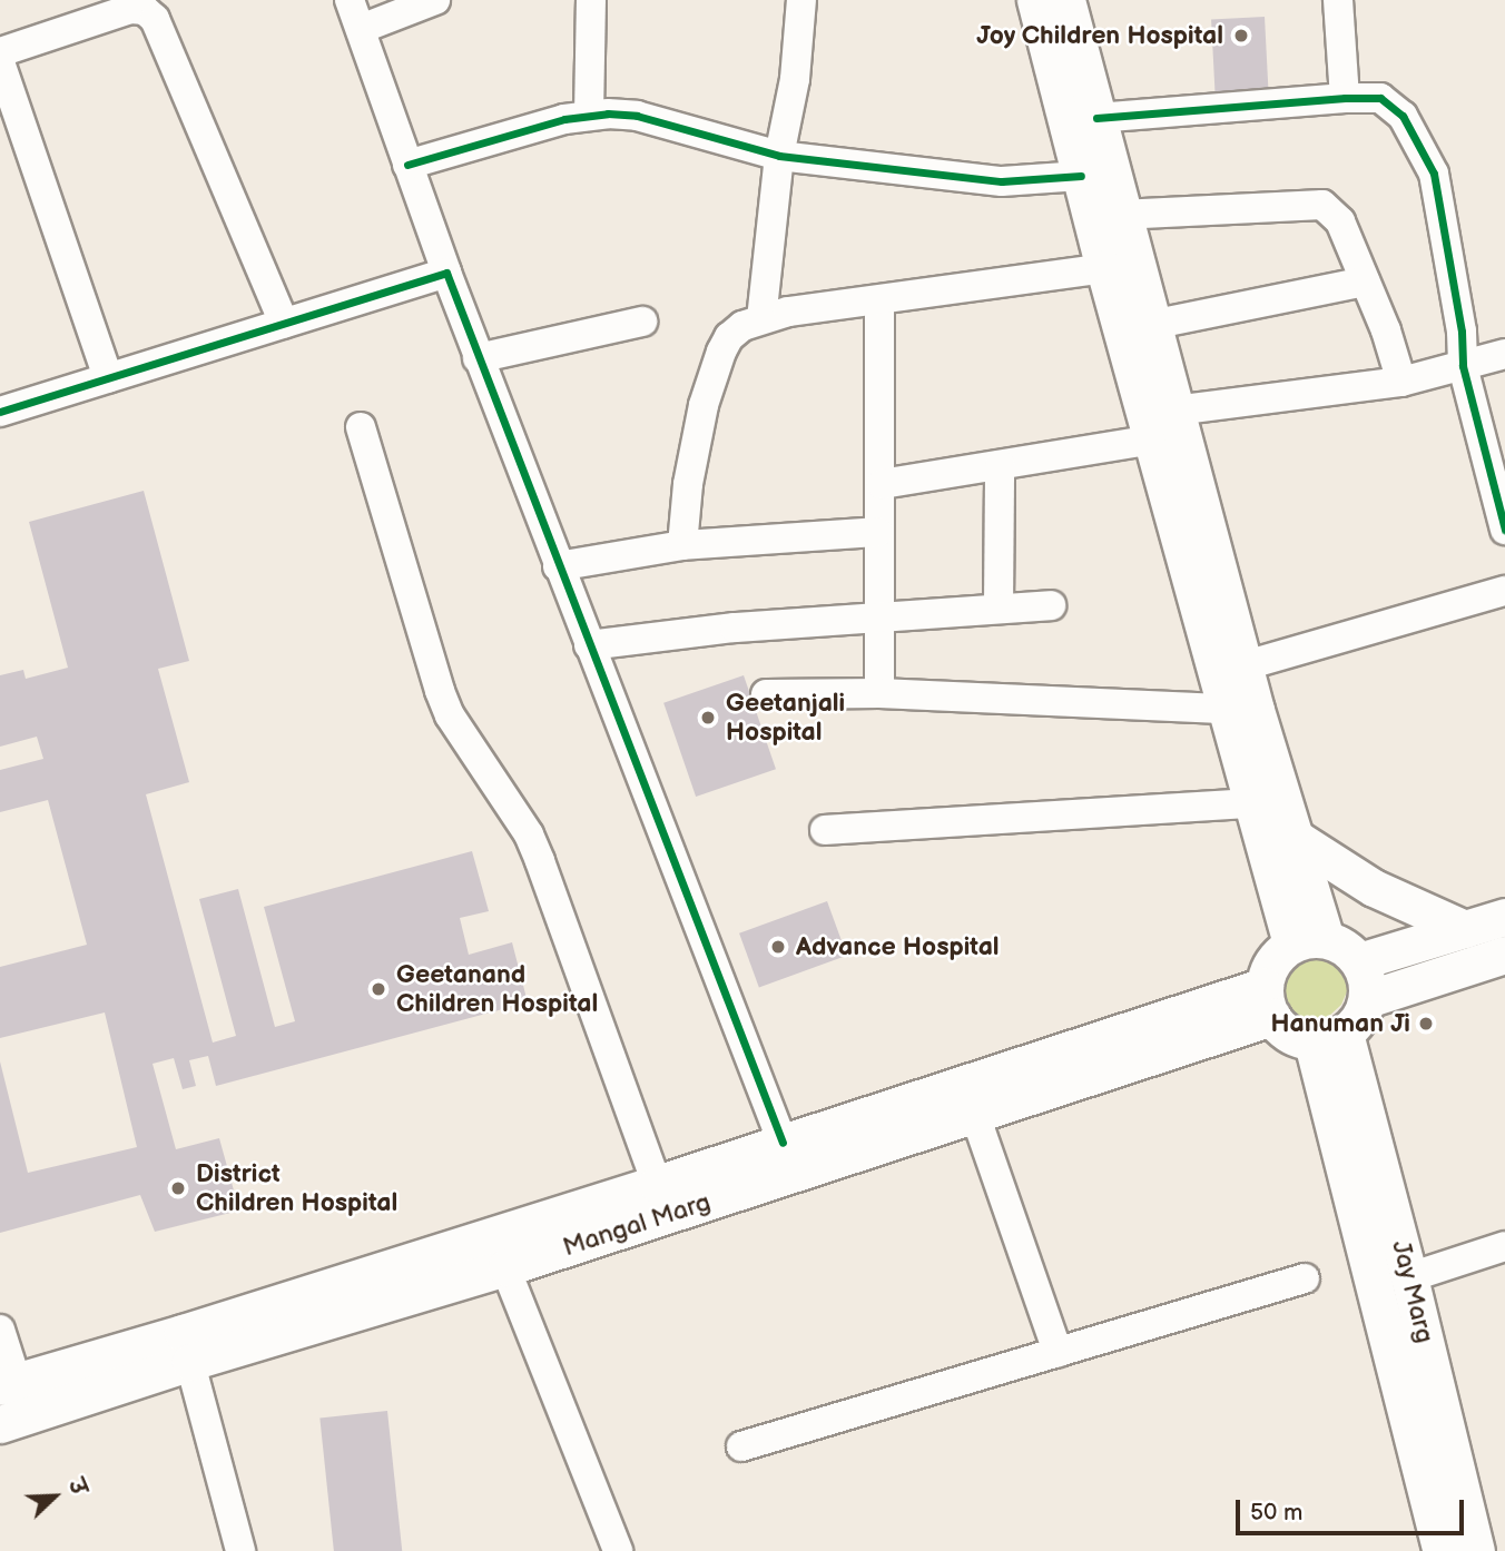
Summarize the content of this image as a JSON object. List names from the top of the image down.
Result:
{
  "streets": {
    "main road": ["Mangal Marg", "Jay Marg"]
  },
  "crossings": [
    ["Mangal Marg", "Jay Marg"]
  ],
  "places": [
    "Joy Children Hospital",
    "Geetanjali Hospital",
    "Advance Hospital",
    "Geetanand Children Hospital",
    "Hanuman Ji",
    "District Children Hospital"
  ],
  "scale_bar": "50 m",
  "north": "top right"
}
